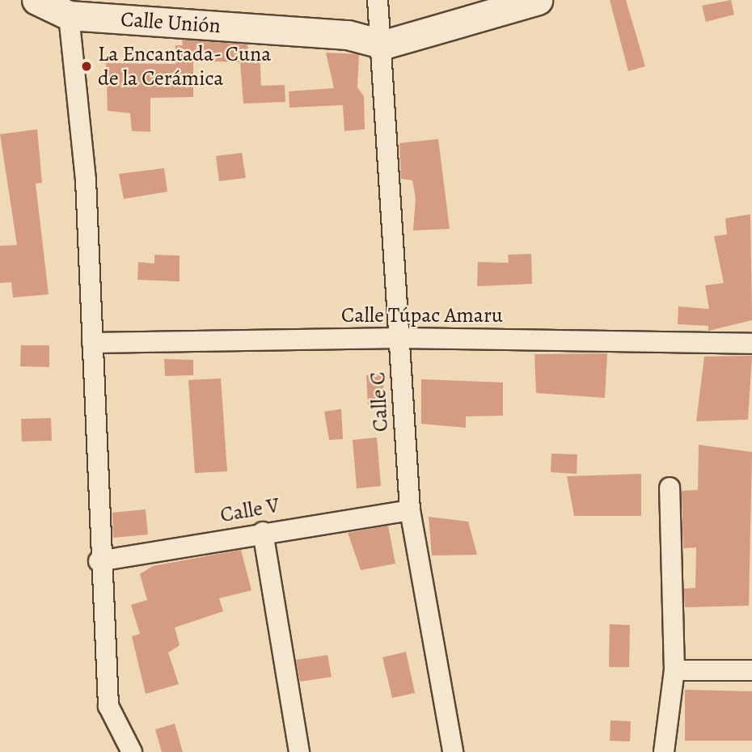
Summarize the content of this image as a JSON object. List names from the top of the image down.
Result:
{
  "streets": {
    "main road": ["Calle Unión"],
    "street": ["Calle Túpac Amaru", "Calle C", "Calle V"]
  },
  "crossings": [
    ["Calle Unión", "Calle C"],
    ["Calle Túpac Amaru", "Calle C"],
    ["Calle C", "Calle V"]
  ],
  "places": ["La Encantada- Cuna de la Cerámica"]
}
